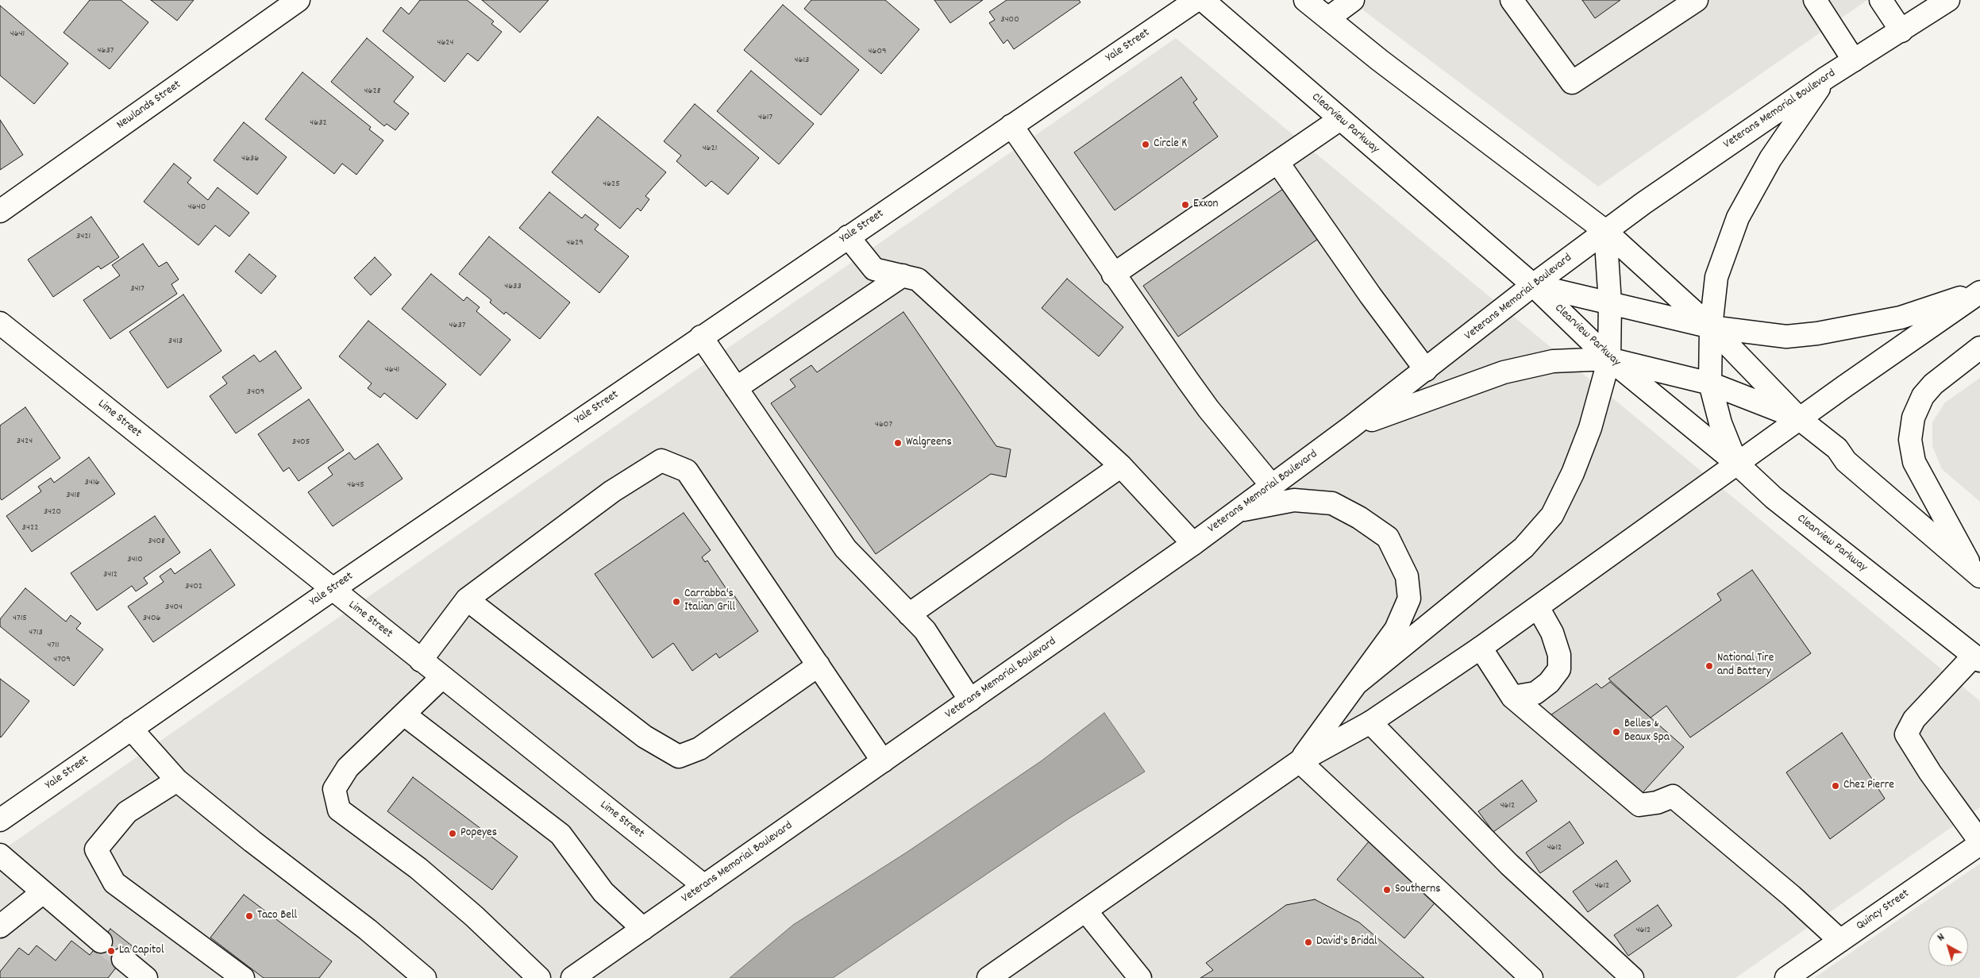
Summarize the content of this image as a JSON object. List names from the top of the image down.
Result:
{
  "streets": {
    "main road": [
      "Yale Street",
      "Newlands Street",
      "Veterans Memorial Boulevard",
      "Clearview Parkway",
      "Lime Street",
      "Quincy Street"
    ]
  },
  "crossings": [
    ["Yale Street", "Lime Street"],
    ["Veterans Memorial Boulevard", "Clearview Parkway"],
    ["Veterans Memorial Boulevard", "Lime Street"]
  ],
  "places": [
    "Circle K",
    "Exxon",
    "Walgreens",
    "Carrabba's Italian Grill",
    "National Tire and Battery",
    "Belles & Beaux Spa",
    "Chez Pierre",
    "Popeyes",
    "Southerns",
    "Taco Bell",
    "David's Bridal",
    "La Capitol"
  ],
  "house_numbers": [
    "3400",
    "4641",
    "4624",
    "4637",
    "4609",
    "4613",
    "4628",
    "4617",
    "4632",
    "4621",
    "4636",
    "4625",
    "4640",
    "3421",
    "4629",
    "4633",
    "3417",
    "4637",
    "3413",
    "4641",
    "3409",
    "4607",
    "3424",
    "3405",
    "3416",
    "4645",
    "3418",
    "3420",
    "3422",
    "3408",
    "3410",
    "3412",
    "3402",
    "3404",
    "4715",
    "3406",
    "4713",
    "4711",
    "4709",
    "4612",
    "4612",
    "4612",
    "4612"
  ],
  "north": "top left"
}
